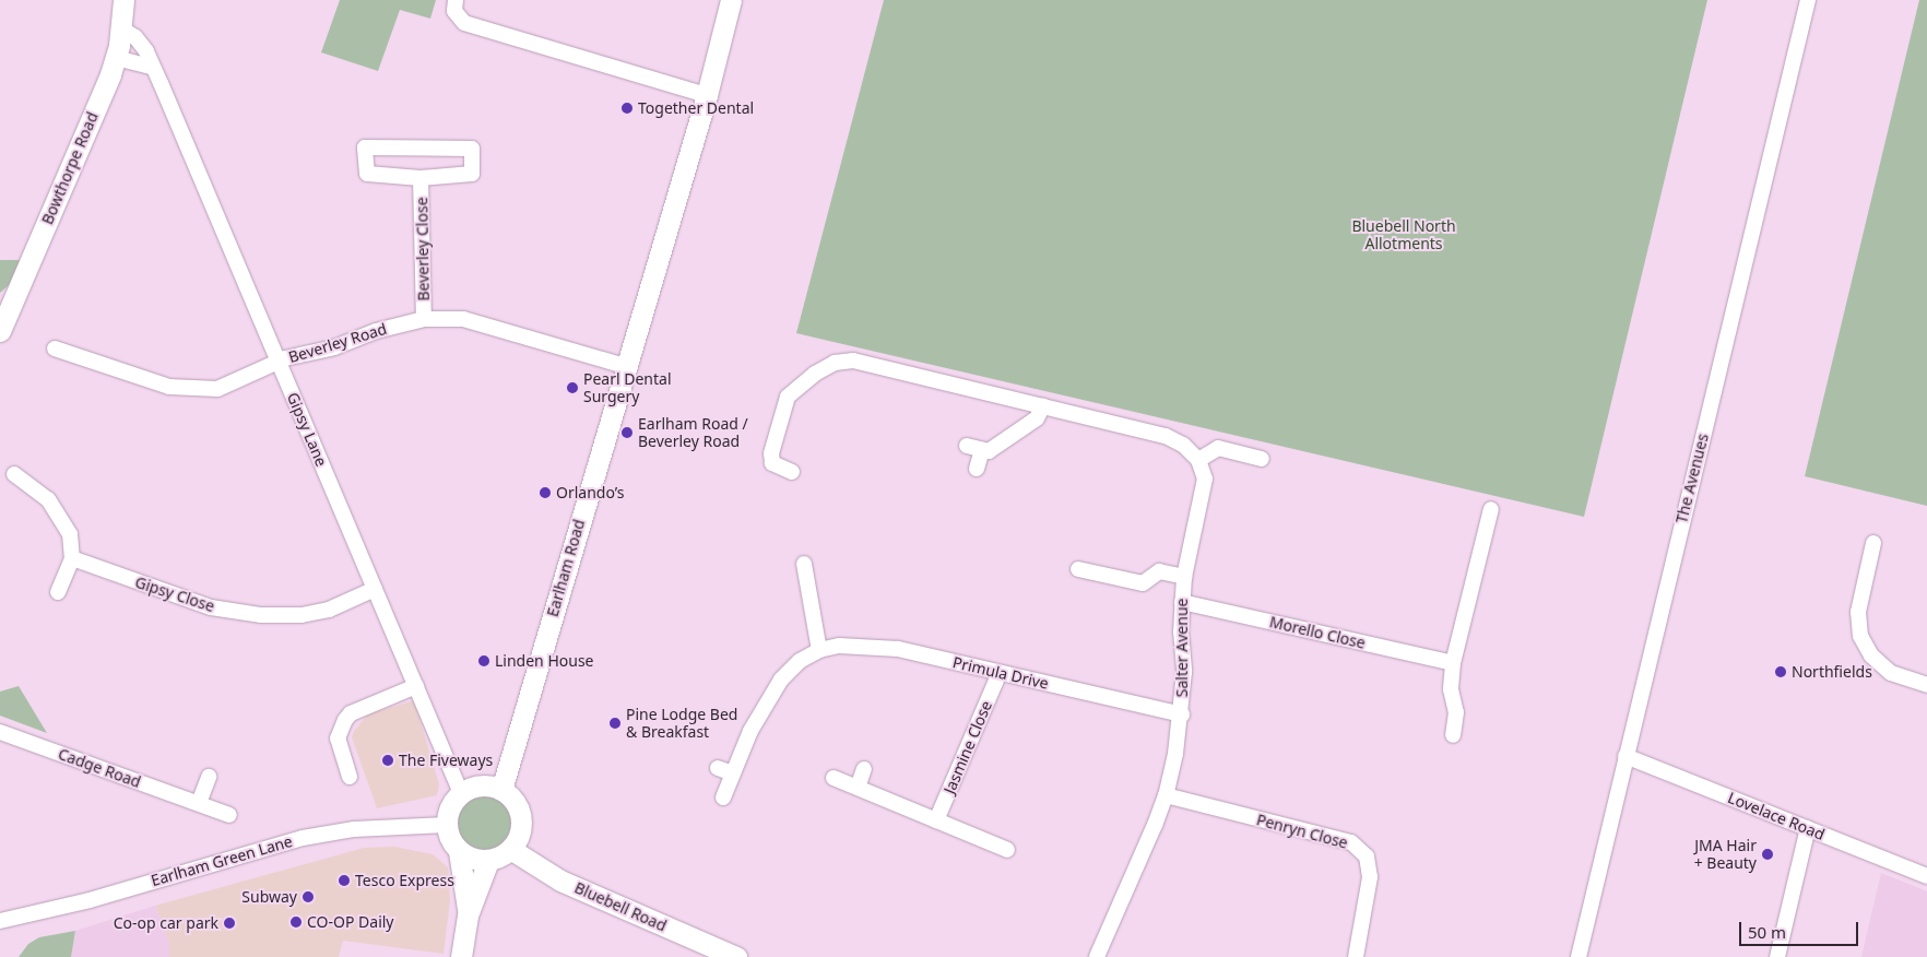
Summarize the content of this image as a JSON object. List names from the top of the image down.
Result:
{
  "streets": {
    "main road": ["Bowthorpe Road", "Earlham Road", "Bluebell Road"],
    "street": [
      "Beverley Close",
      "Beverley Road",
      "Gipsy Lane",
      "The Avenues",
      "Gipsy Close",
      "Morello Close",
      "Salter Avenue",
      "Primula Drive",
      "Jasmine Close",
      "Cadge Road",
      "Lovelace Road",
      "Penryn Close",
      "Earlham Green Lane"
    ]
  },
  "crossings": [
    ["Bowthorpe Road", "Gipsy Lane"],
    ["Beverley Close", "Beverley Road"],
    ["Beverley Road", "Gipsy Lane"],
    ["Beverley Road", "Earlham Road"],
    ["Gipsy Lane", "Earlham Road"],
    ["Gipsy Lane", "Gipsy Close"],
    ["Gipsy Lane", "Earlham Green Lane"],
    ["Gipsy Lane", "Bluebell Road"],
    ["The Avenues", "Lovelace Road"],
    ["Earlham Road", "Earlham Green Lane"],
    ["Earlham Road", "Bluebell Road"],
    ["Morello Close", "Salter Avenue"],
    ["Salter Avenue", "Primula Drive"],
    ["Salter Avenue", "Penryn Close"],
    ["Primula Drive", "Jasmine Close"],
    ["Earlham Green Lane", "Bluebell Road"]
  ],
  "parks": ["Bluebell North Allotments"],
  "places": [
    "Together Dental",
    "Pearl Dental Surgery",
    "Earlham Road / Beverley Road",
    "Orlando’s",
    "Linden House",
    "Northfields",
    "Pine Lodge Bed & Breakfast",
    "The Fiveways",
    "JMA Hair + Beauty",
    "Tesco Express",
    "Subway",
    "CO-OP Daily",
    "Co-op car park"
  ],
  "scale_bar": "50 m"
}
